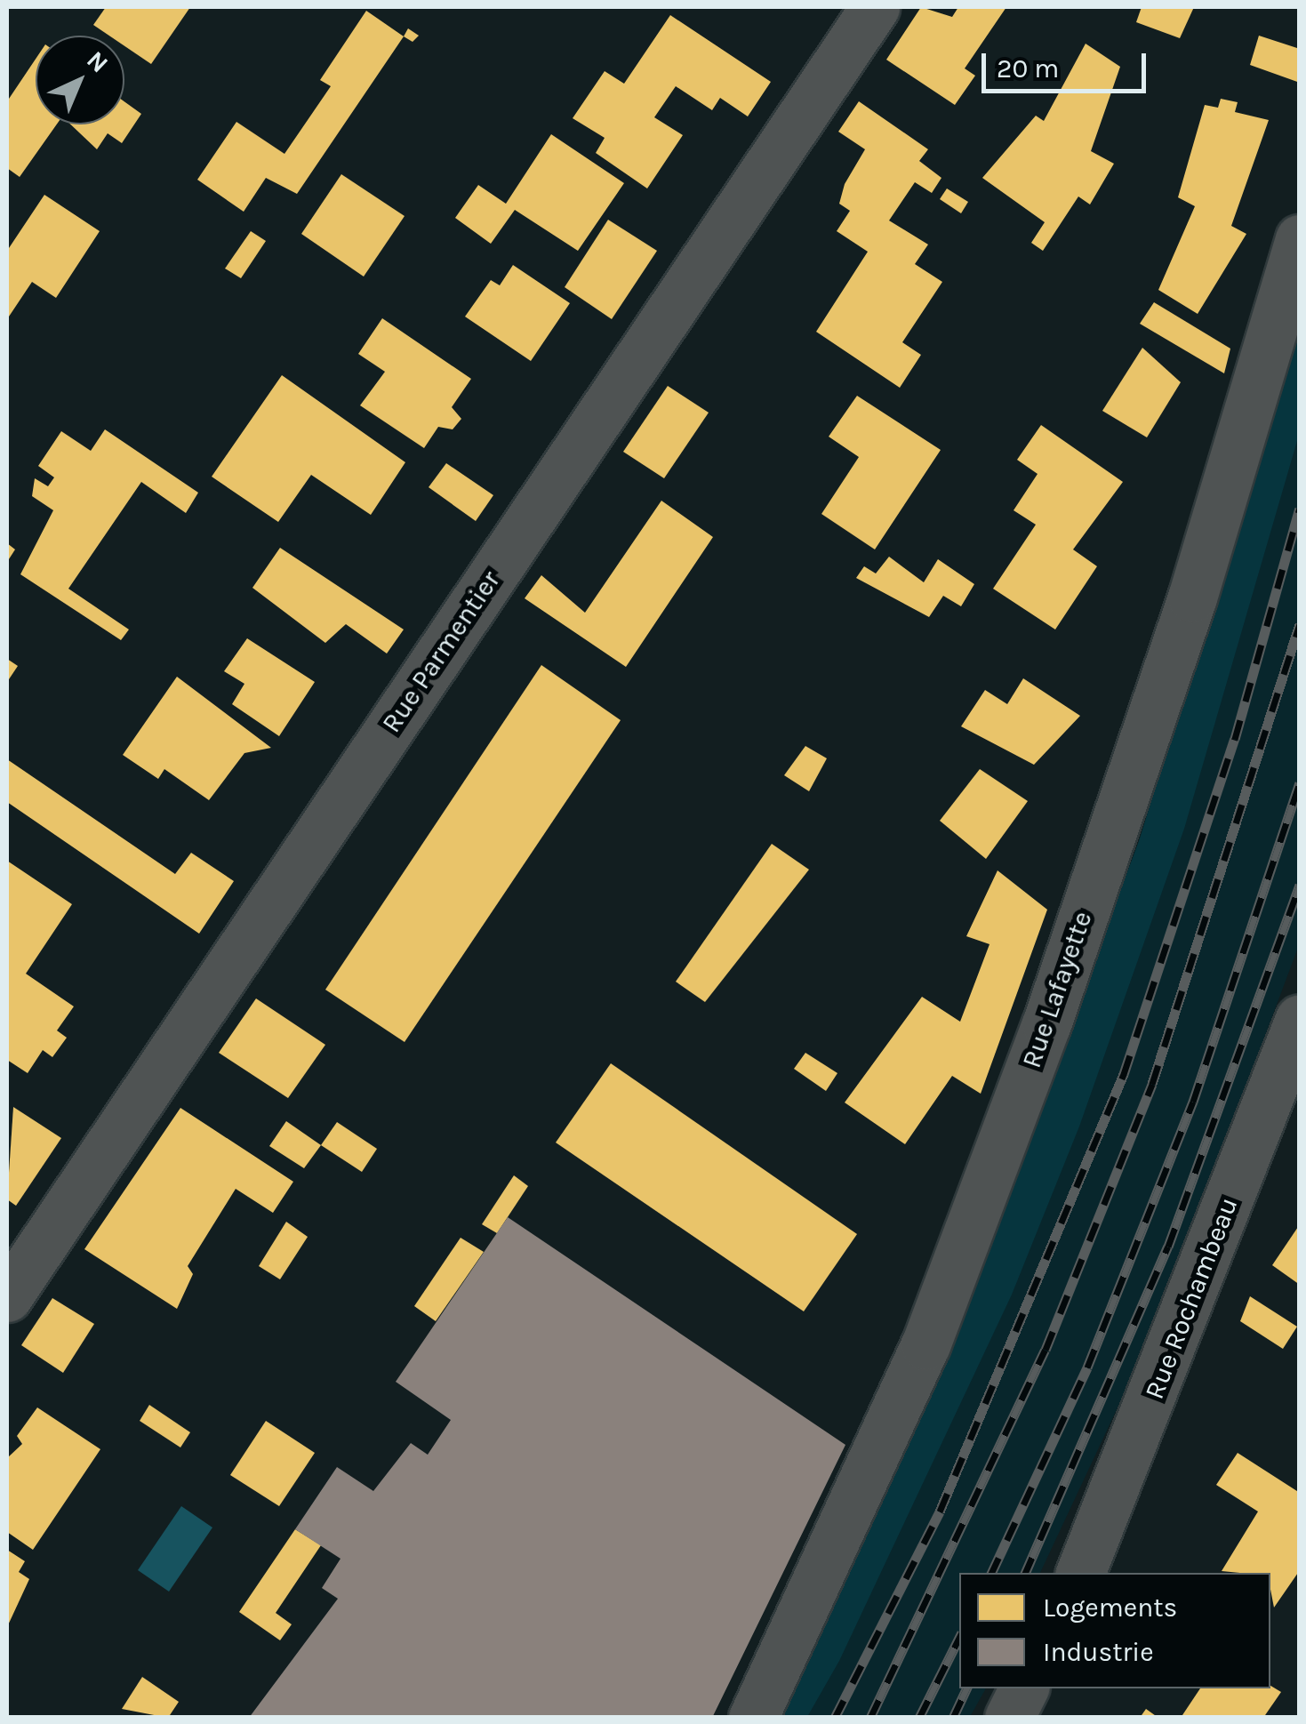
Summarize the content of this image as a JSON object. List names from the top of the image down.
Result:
{
  "streets": {
    "street": ["Rue Parmentier", "Rue Lafayette", "Rue Rochambeau"]
  },
  "legend": ["Logements", "Industrie"],
  "scale_bar": "20 m",
  "north": "top right"
}
